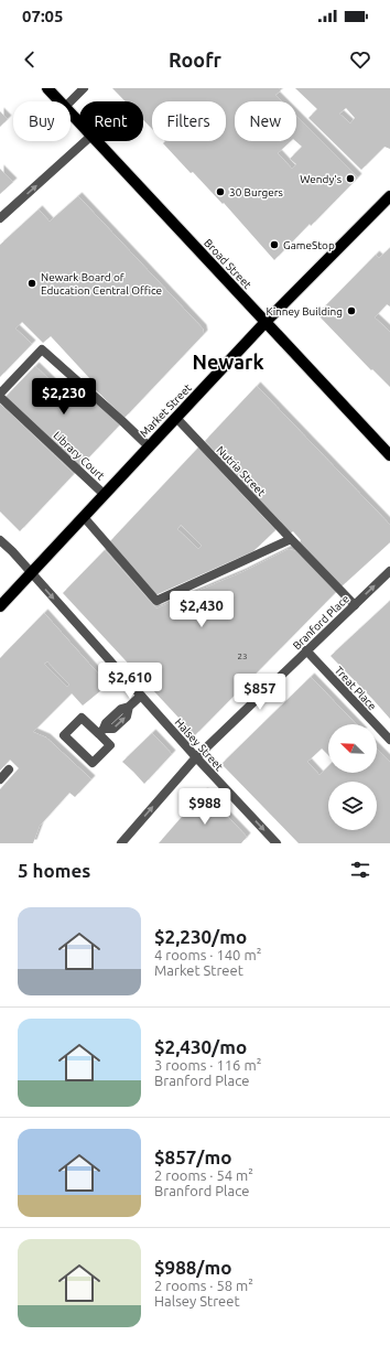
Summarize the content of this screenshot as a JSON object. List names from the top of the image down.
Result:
{
  "streets": {
    "main road": ["Broad Street", "Market Street"],
    "street": [
      "Library Court",
      "Nutria Street",
      "Branford Place",
      "Treat Place",
      "Halsey Street"
    ]
  },
  "crossings": [
    ["Broad Street", "Market Street"],
    ["Market Street", "Library Court"],
    ["Market Street", "Nutria Street"],
    ["Market Street", "Halsey Street"],
    ["Nutria Street", "Branford Place"],
    ["Branford Place", "Treat Place"],
    ["Branford Place", "Halsey Street"]
  ],
  "one_way": ["Branford Place", "Halsey Street"],
  "districts": ["Newark"],
  "places": [
    "Wendy's",
    "30 Burgers",
    "GameStop",
    "Newark Board of Education Central Office",
    "Kinney Building"
  ],
  "house_numbers": ["23"],
  "north": "top left",
  "page": {
    "status": "07:05",
    "header": "Roofr",
    "chip": [
      "Buy",
      "Rent",
      "Filters",
      "New"
    ],
    "price": [
      "$2,230",
      "$2,430",
      "$2,610",
      "$857",
      "$988"
    ],
    "heading": "5 homes",
    "list": [
      {
        "name": "$2,230/mo",
        "note": "4 rooms · 140 m² · Market Street"
      },
      {
        "name": "$2,430/mo",
        "note": "3 rooms · 116 m² · Branford Place"
      },
      {
        "name": "$857/mo",
        "note": "2 rooms · 54 m² · Branford Place"
      },
      {
        "name": "$988/mo",
        "note": "2 rooms · 58 m² · Halsey Street"
      }
    ]
  }
}
